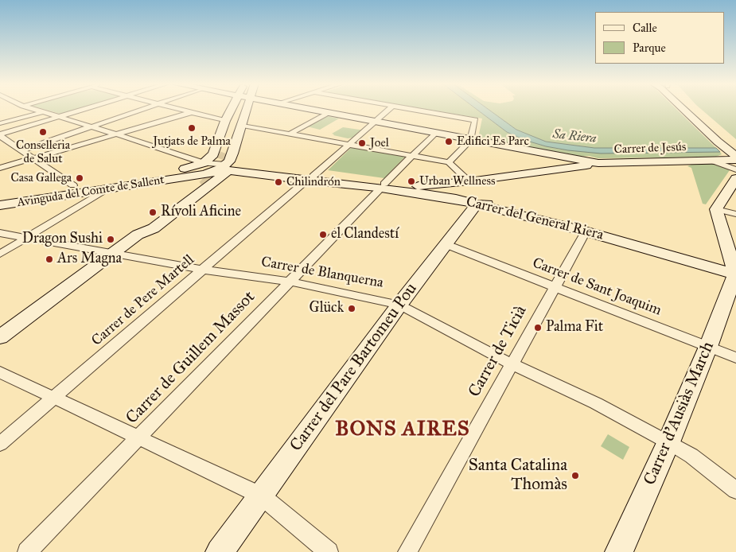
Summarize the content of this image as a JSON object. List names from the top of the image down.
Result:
{
  "streets": {
    "main road": [
      "Carrer de Jesús",
      "Avinguda del Comte de Sallent",
      "Carrer del General Riera",
      "Carrer del Pare Bartomeu Pou",
      "Carrer d'Ausiàs March"
    ],
    "street": [
      "Carrer de Blanquerna",
      "Carrer de Sant Joaquim",
      "Carrer de Pere Martell",
      "Carrer de Ticià",
      "Carrer de Guillem Massot"
    ]
  },
  "crossings": [
    ["Carrer de Jesús", "Carrer de Pere Martell"],
    ["Carrer de Jesús", "Carrer de Guillem Massot"],
    ["Avinguda del Comte de Sallent", "Carrer del General Riera"],
    ["Carrer del General Riera", "Carrer de Pere Martell"],
    ["Carrer del General Riera", "Carrer de Ticià"],
    ["Carrer del General Riera", "Carrer de Guillem Massot"],
    ["Carrer del General Riera", "Carrer del Pare Bartomeu Pou"],
    ["Carrer del General Riera", "Carrer d'Ausiàs March"],
    ["Carrer de Blanquerna", "Carrer de Pere Martell"],
    ["Carrer de Blanquerna", "Carrer de Ticià"],
    ["Carrer de Blanquerna", "Carrer de Guillem Massot"],
    ["Carrer de Blanquerna", "Carrer del Pare Bartomeu Pou"],
    ["Carrer de Blanquerna", "Carrer d'Ausiàs March"],
    ["Carrer de Sant Joaquim", "Carrer de Ticià"],
    ["Carrer de Sant Joaquim", "Carrer del Pare Bartomeu Pou"],
    ["Carrer de Sant Joaquim", "Carrer d'Ausiàs March"]
  ],
  "districts": ["BONS AIRES"],
  "water": ["Sa Riera"],
  "places": [
    "Jutjats de Palma",
    "Conselleria de Salut",
    "Edifici Es Parc",
    "Joel",
    "Casa Gallega",
    "Urban Wellness",
    "Chilindrón",
    "Rívoli Aficine",
    "el Clandestí",
    "Dragon Sushi",
    "Ars Magna",
    "Glück",
    "Palma Fit",
    "Santa Catalina Thomàs"
  ],
  "legend": ["Calle", "Parque"]
}
